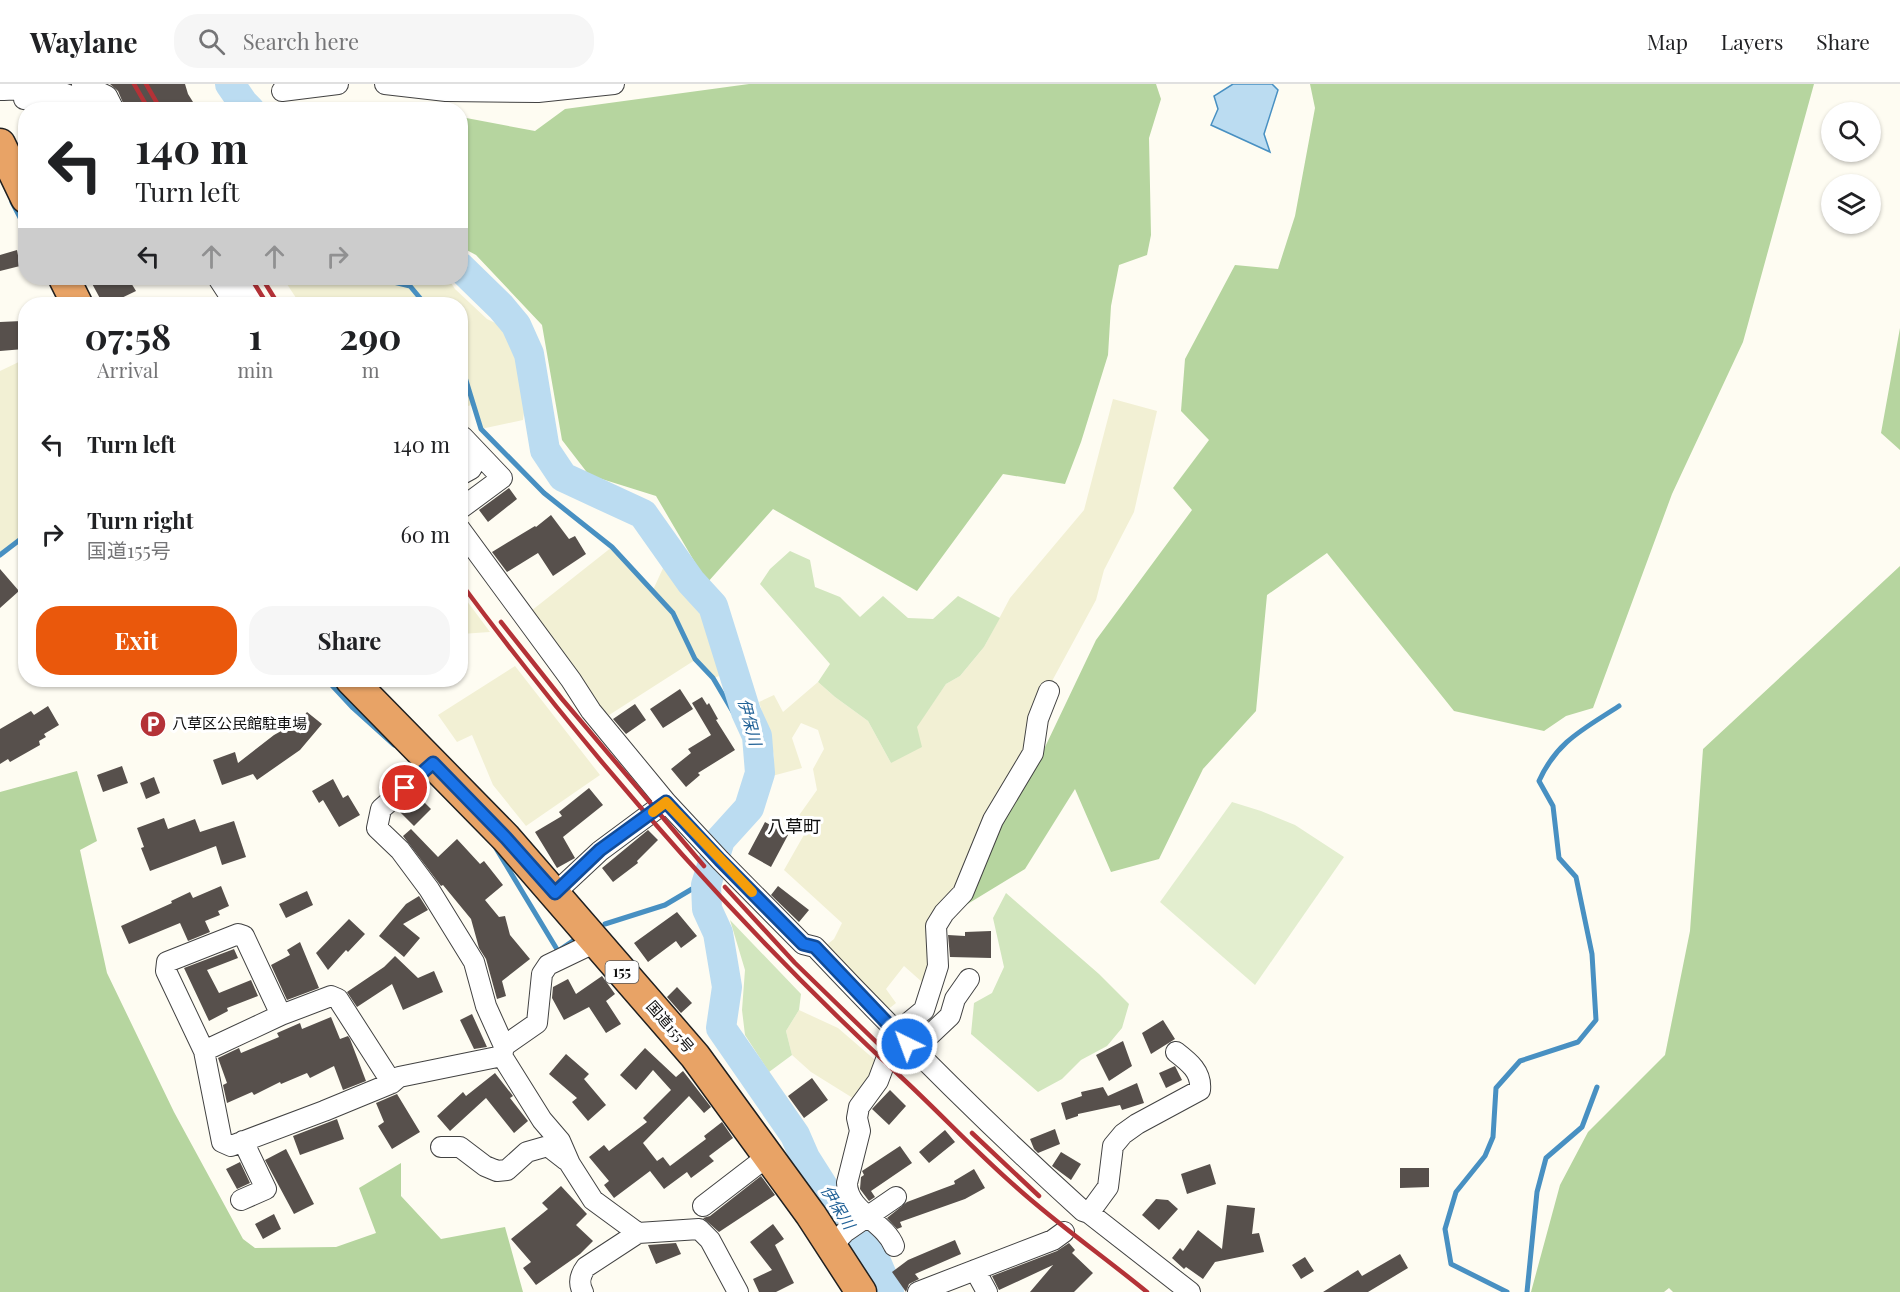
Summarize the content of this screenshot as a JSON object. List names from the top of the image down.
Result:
{
  "streets": {
    "highway": ["155", "国道155号"]
  },
  "districts": ["八草町"],
  "water": ["伊保川"],
  "places": {
    "parking": ["八草区公民館駐車場"]
  },
  "page": {
    "header": "Waylane",
    "search": "Search here",
    "nav": ["Map", "Layers", "Share"],
    "turn": ["140 m", "Turn left"],
    "eta": [
      "07:58",
      "Arrival",
      "1",
      "min",
      "290",
      "m"
    ],
    "list": [
      {
        "name": "Turn left",
        "value": "140 m"
      },
      {
        "name": "Turn right",
        "note": "国道155号",
        "value": "60 m"
      }
    ],
    "buttons": ["Exit", "Share"]
  }
}
